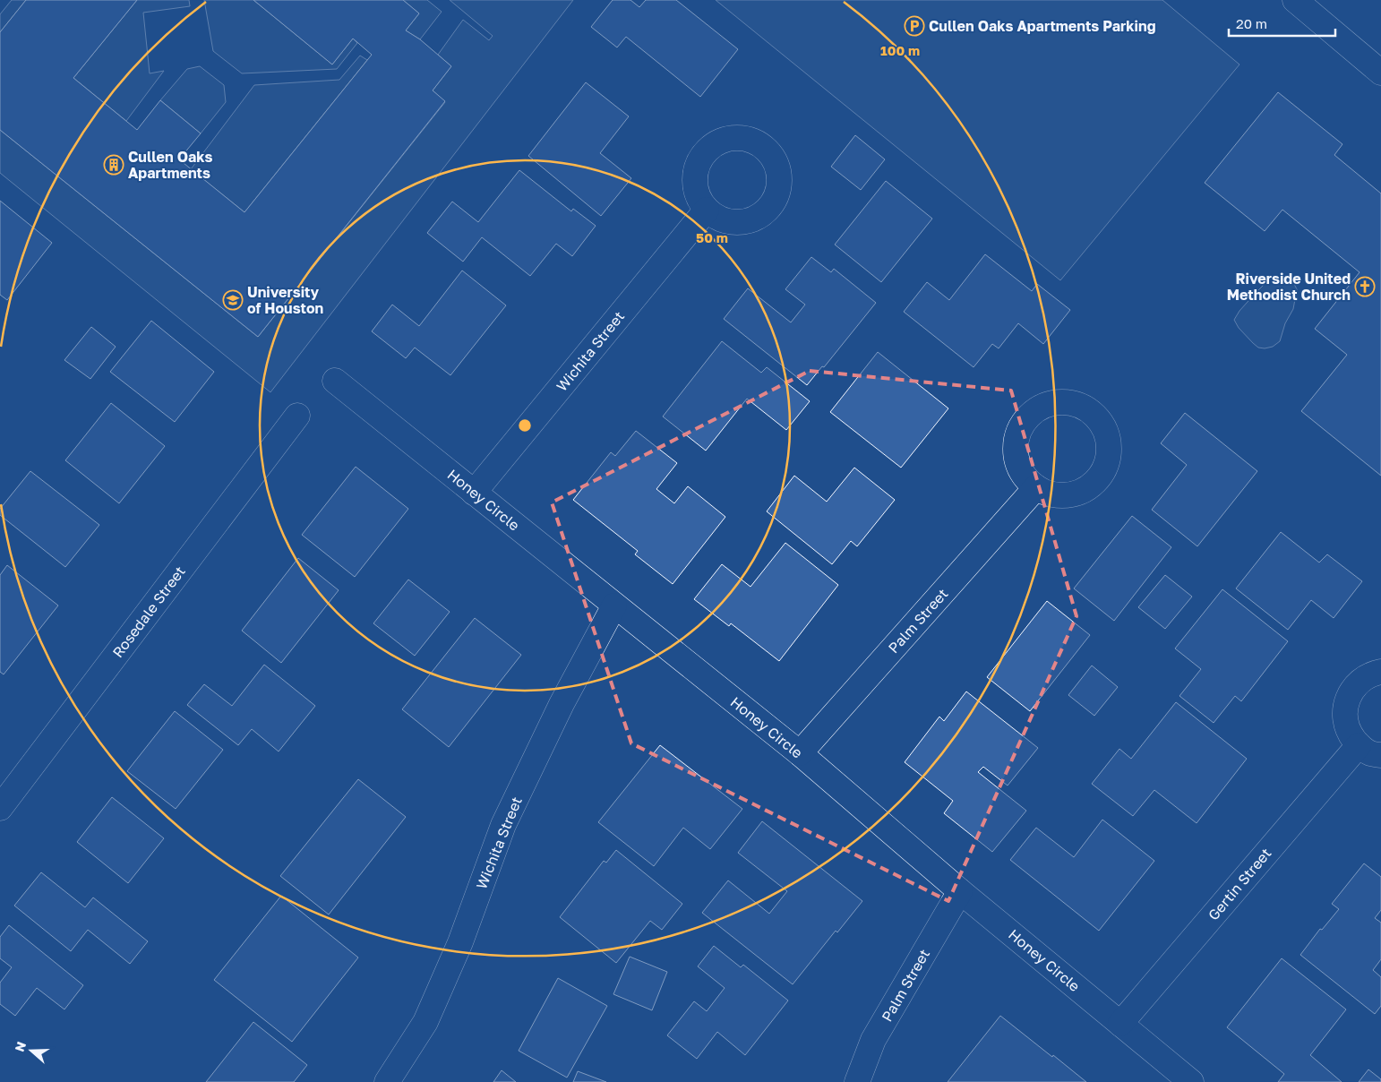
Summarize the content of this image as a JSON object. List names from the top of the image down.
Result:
{
  "streets": {
    "street": [
      "Wichita Street",
      "Honey Circle",
      "Rosedale Street",
      "Palm Street",
      "Gertin Street"
    ]
  },
  "crossings": [
    ["Wichita Street", "Honey Circle"],
    ["Honey Circle", "Palm Street"],
    ["Honey Circle", "Gertin Street"]
  ],
  "places": {
    "parking": ["Cullen Oaks Apartments Parking"],
    "building": ["Cullen Oaks Apartments"],
    "church": ["Riverside United Methodist Church"],
    "school or university": ["University of Houston"]
  },
  "scale_bar": "20 m",
  "north": "left",
  "rings": ["100 m", "50 m"]
}
